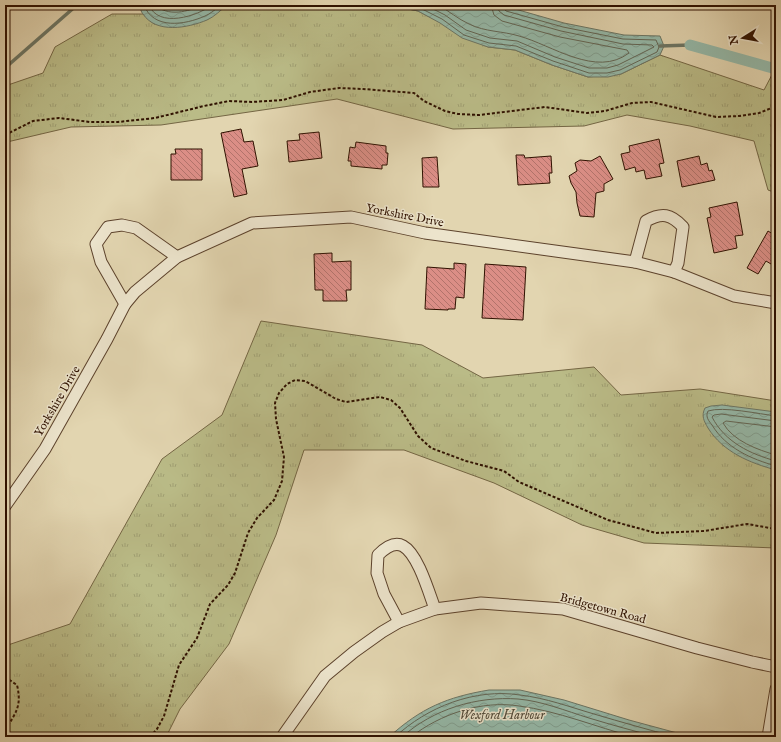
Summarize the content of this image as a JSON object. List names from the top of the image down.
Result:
{
  "streets": {
    "street": ["Yorkshire Drive", "Bridgetown Road"]
  },
  "water": ["Wexford Harbour"],
  "north": "left"
}
